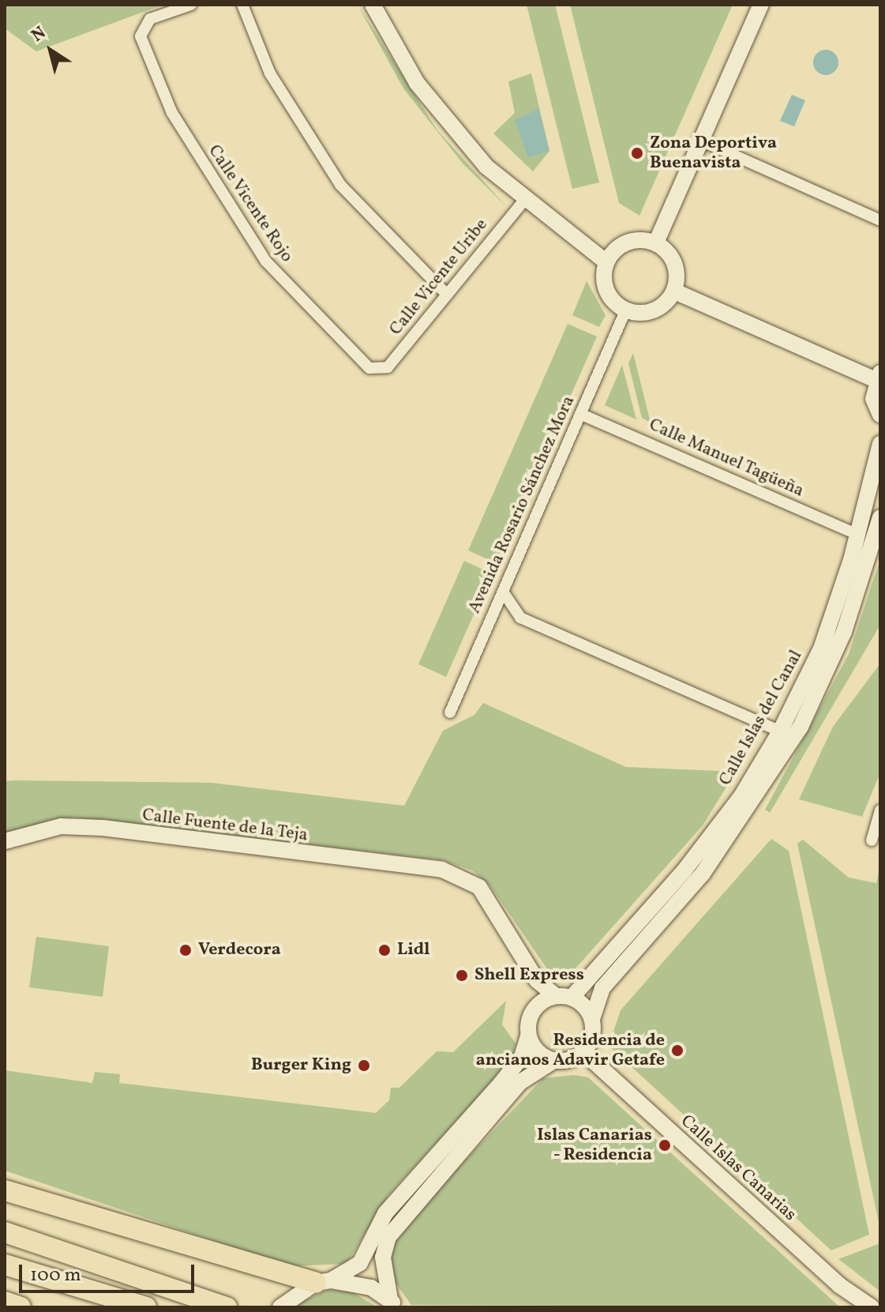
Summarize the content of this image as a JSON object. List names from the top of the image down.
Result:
{
  "streets": {
    "street": [
      "Calle Vicente Rojo",
      "Calle Vicente Uribe",
      "Calle Manuel Tagüeña",
      "Avenida Rosario Sánchez Mora",
      "Calle Islas del Canal",
      "Calle Fuente de la Teja",
      "Calle Islas Canarias"
    ]
  },
  "crossings": [
    ["Calle Vicente Rojo", "Calle Vicente Uribe"],
    ["Calle Manuel Tagüeña", "Avenida Rosario Sánchez Mora"],
    ["Calle Manuel Tagüeña", "Calle Islas del Canal"],
    ["Calle Islas del Canal", "Calle Fuente de la Teja"],
    ["Calle Islas del Canal", "Calle Islas Canarias"],
    ["Calle Fuente de la Teja", "Calle Islas Canarias"]
  ],
  "places": [
    "Zona Deportiva Buenavista",
    "Verdecora",
    "Lidl",
    "Shell Express",
    "Residencia de ancianos Adavir Getafe",
    "Burger King",
    "Islas Canarias - Residencia"
  ],
  "scale_bar": "100 m",
  "north": "top left"
}
